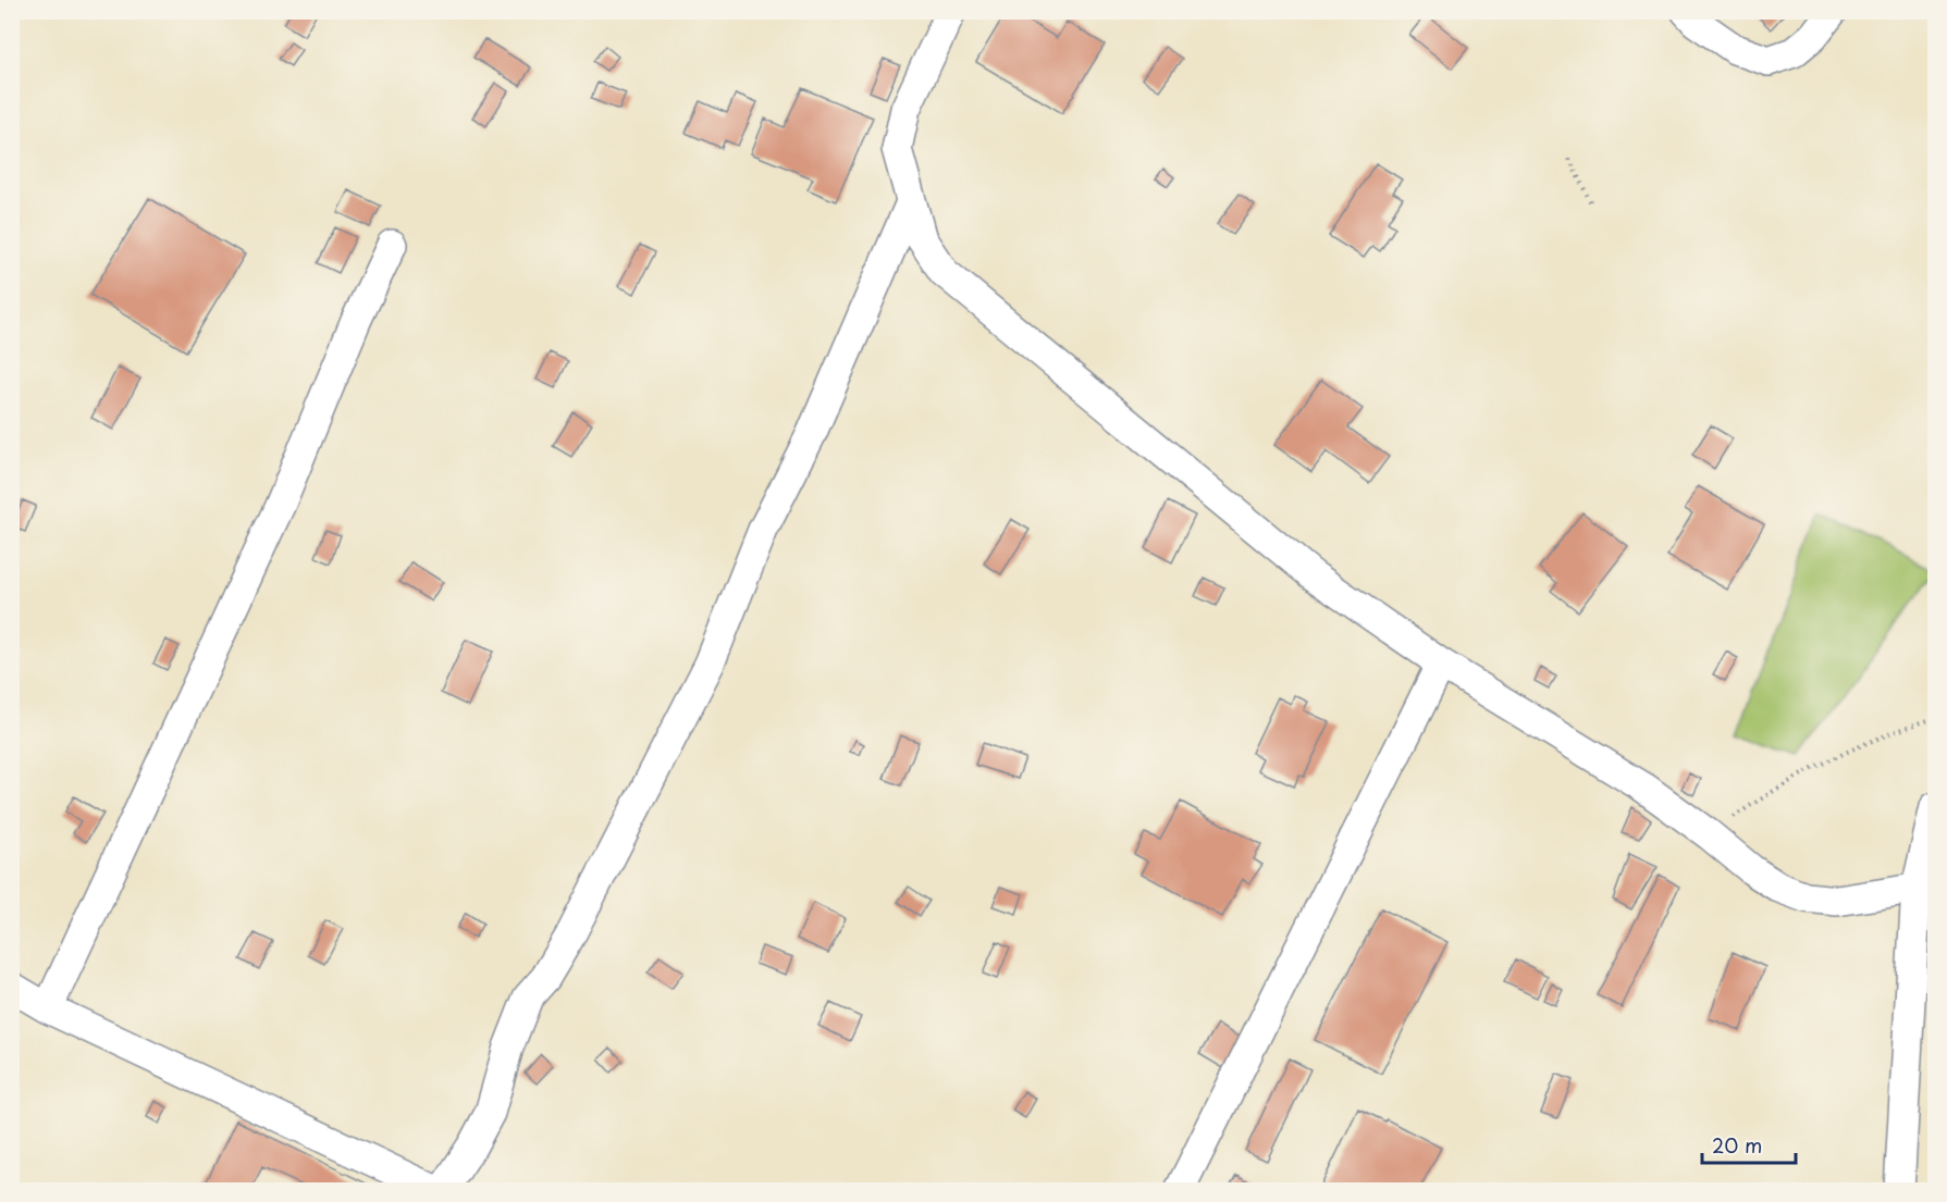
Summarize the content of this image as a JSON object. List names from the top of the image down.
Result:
{
  "scale_bar": "20 m"
}
